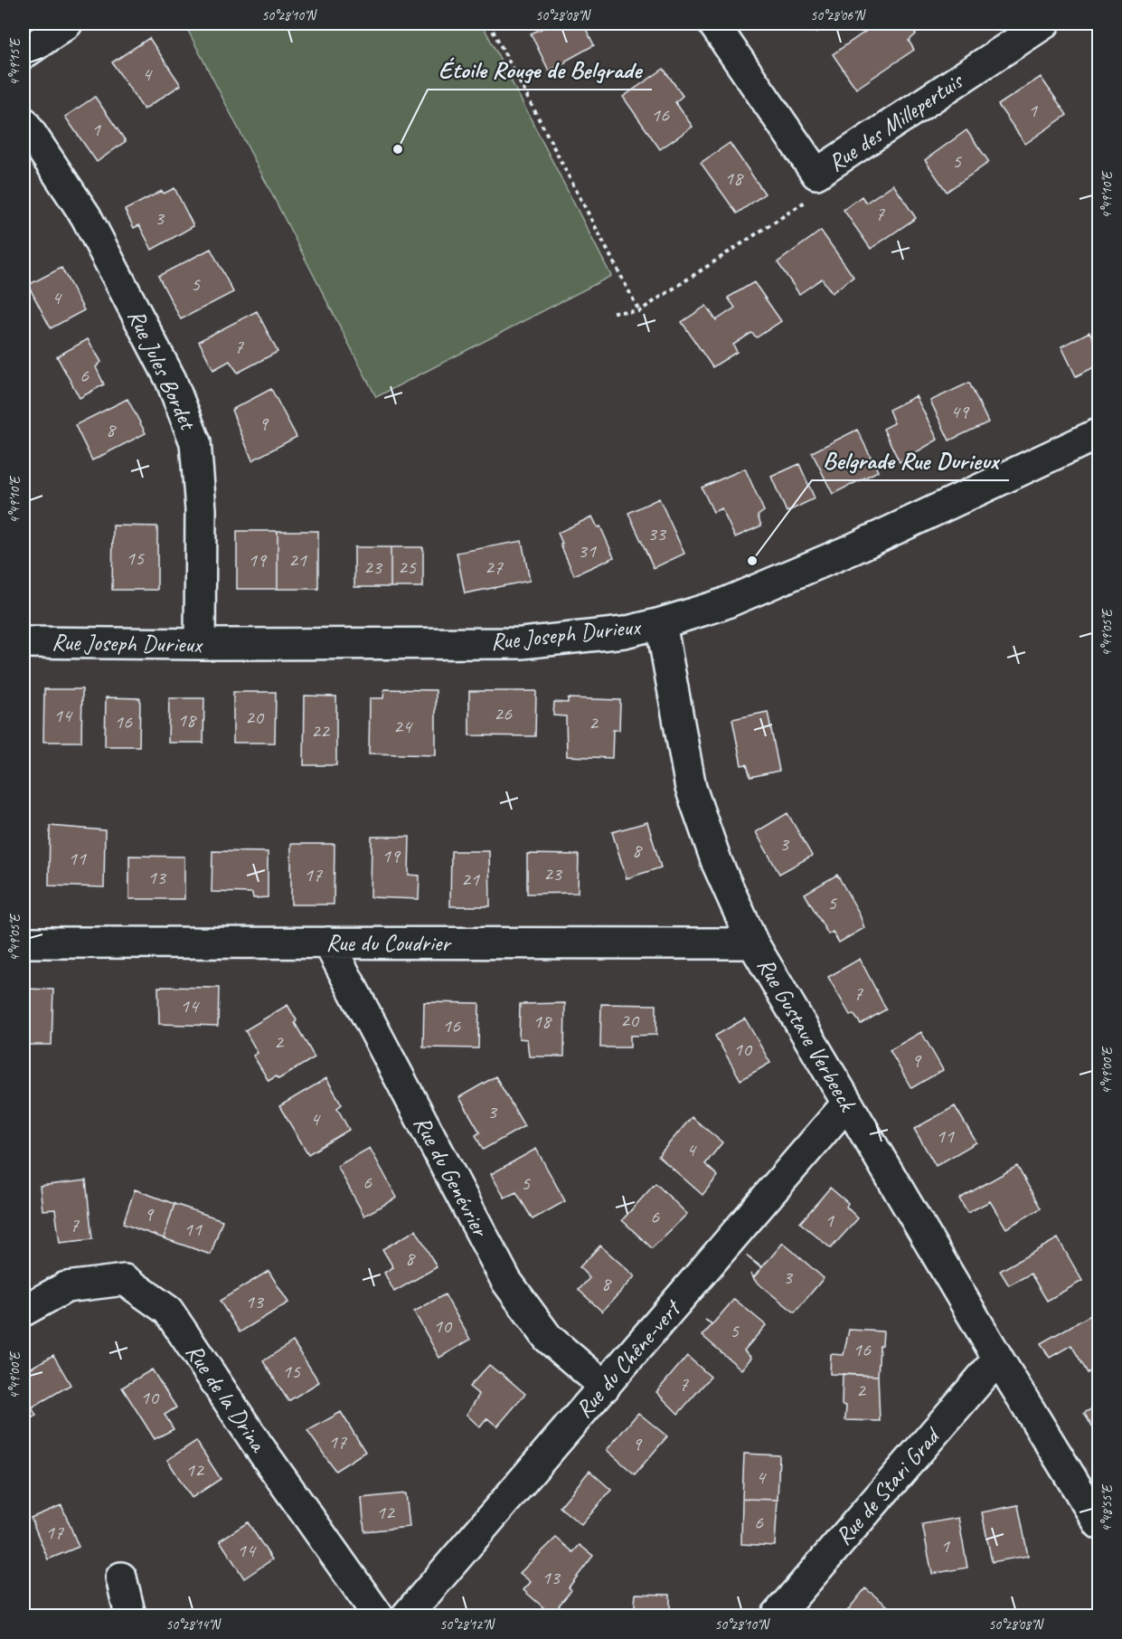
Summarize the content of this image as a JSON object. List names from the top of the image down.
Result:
{
  "streets": {
    "street": [
      "Rue des Millepertuis",
      "Rue Jules Bordet",
      "Rue Joseph Durieux",
      "Rue du Coudrier",
      "Rue Gustave Verbeeck",
      "Rue du Genévrier",
      "Rue du Chêne-vert",
      "Rue de la Drina",
      "Rue de Stari Grad"
    ]
  },
  "crossings": [
    ["Rue Jules Bordet", "Rue Joseph Durieux"],
    ["Rue Joseph Durieux", "Rue Gustave Verbeeck"],
    ["Rue du Coudrier", "Rue Gustave Verbeeck"],
    ["Rue du Coudrier", "Rue du Genévrier"],
    ["Rue Gustave Verbeeck", "Rue du Chêne-vert"],
    ["Rue Gustave Verbeeck", "Rue de Stari Grad"],
    ["Rue du Genévrier", "Rue du Chêne-vert"]
  ],
  "places": ["Étoile Rouge de Belgrade", "Belgrade Rue Durieux"],
  "house_numbers": [
    "4",
    "1",
    "16",
    "1",
    "5",
    "18",
    "7",
    "3",
    "5",
    "4",
    "7",
    "6",
    "49",
    "9",
    "8",
    "33",
    "31",
    "15",
    "19",
    "21",
    "23",
    "25",
    "27",
    "26",
    "14",
    "20",
    "18",
    "16",
    "2",
    "24",
    "22",
    "3",
    "8",
    "19",
    "11",
    "23",
    "17",
    "13",
    "21",
    "5",
    "7",
    "14",
    "20",
    "18",
    "16",
    "2",
    "10",
    "9",
    "3",
    "4",
    "11",
    "4",
    "6",
    "5",
    "9",
    "6",
    "1",
    "7",
    "11",
    "8",
    "3",
    "8",
    "13",
    "10",
    "5",
    "16",
    "15",
    "7",
    "2",
    "10",
    "17",
    "9",
    "12",
    "4",
    "12",
    "6",
    "17",
    "1",
    "14",
    "13"
  ],
  "coordinates": [
    "50°28'10\"N",
    "50°28'08\"N",
    "50°28'06\"N",
    "4°49'15\"E",
    "4°49'10\"E",
    "4°49'05\"E",
    "4°49'00\"E",
    "4°48'55\"E",
    "50°28'14\"N",
    "50°28'12\"N"
  ]
}
